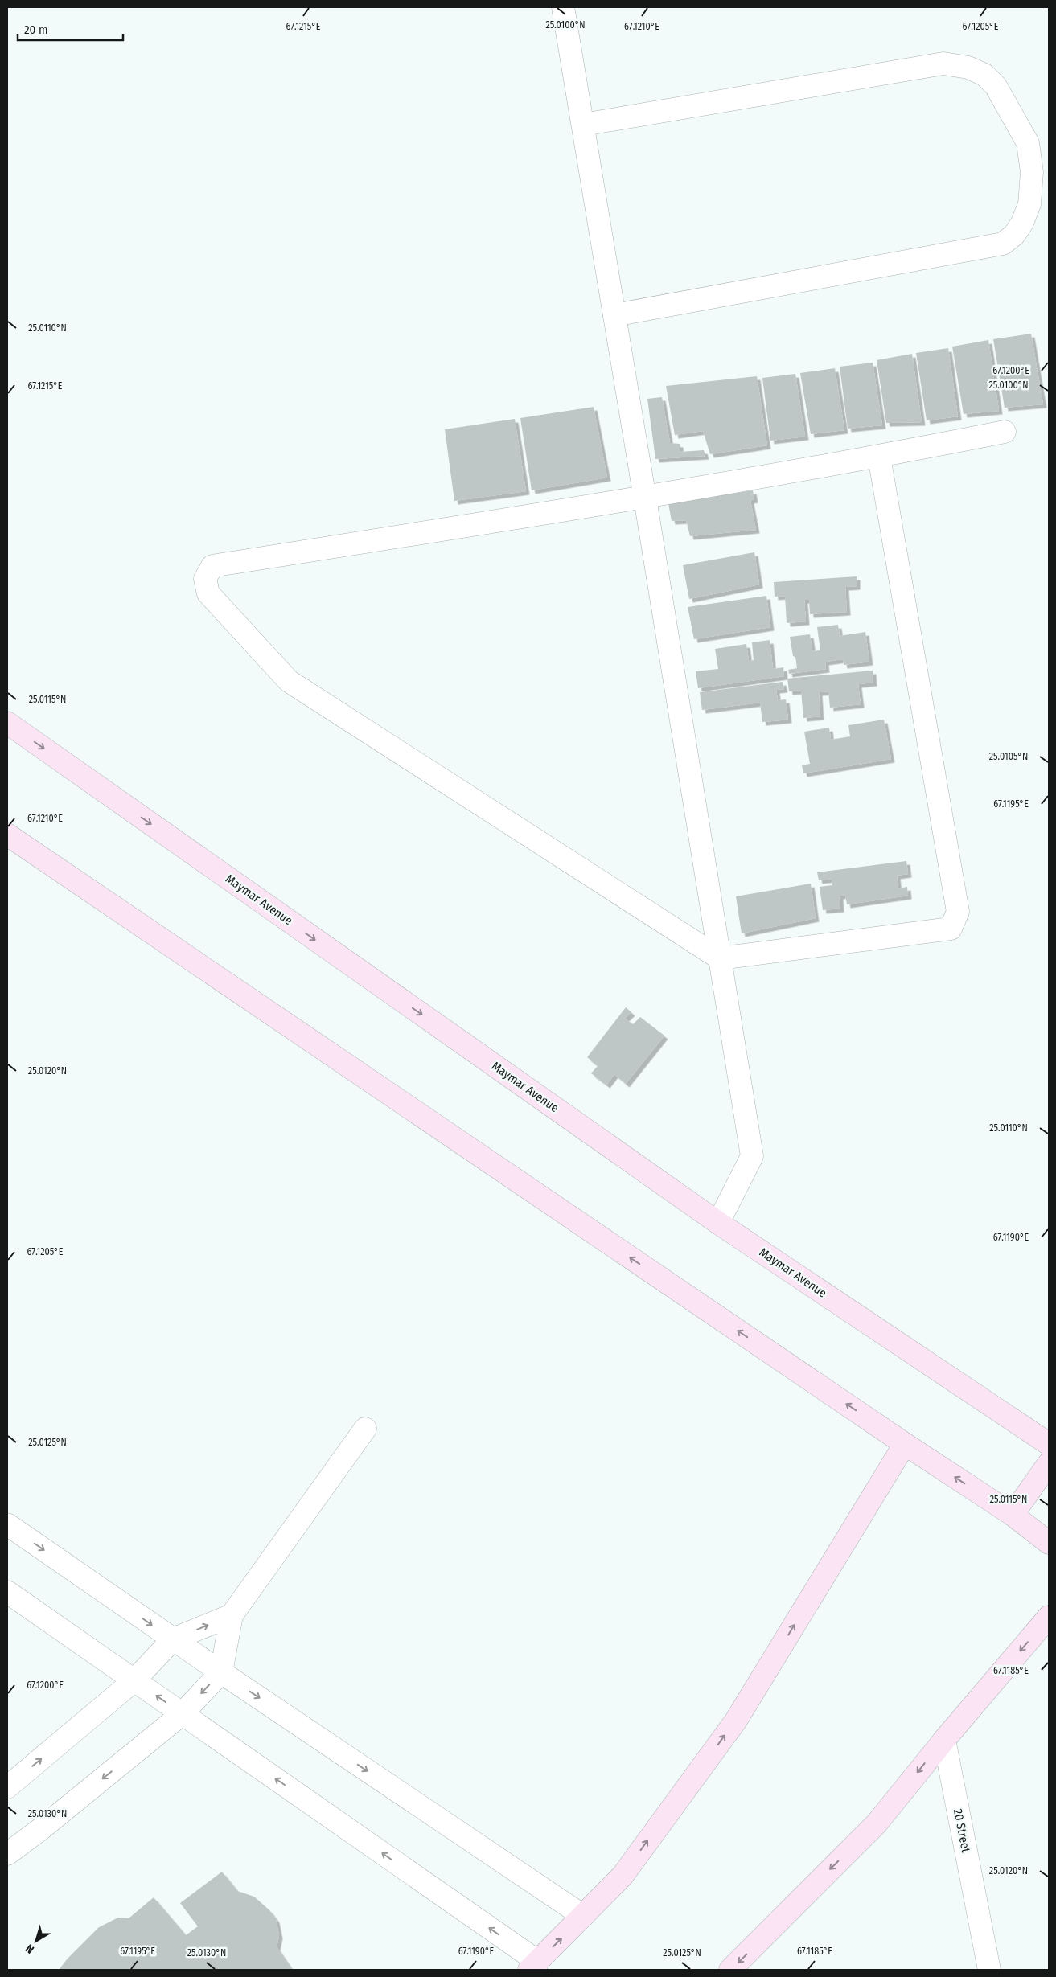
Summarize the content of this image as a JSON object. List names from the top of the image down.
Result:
{
  "streets": {
    "main road": ["Maymar Avenue"],
    "street": ["20 Street"]
  },
  "scale_bar": "20 m",
  "north": "bottom left",
  "coordinates": [
    "25.0100°N",
    "67.1215°E",
    "67.1210°E",
    "67.1205°E",
    "25.0110°N",
    "67.1200°E",
    "25.0115°N",
    "25.0105°N",
    "67.1195°E",
    "25.0120°N",
    "67.1190°E",
    "25.0125°N",
    "67.1185°E",
    "25.0130°N"
  ]
}
